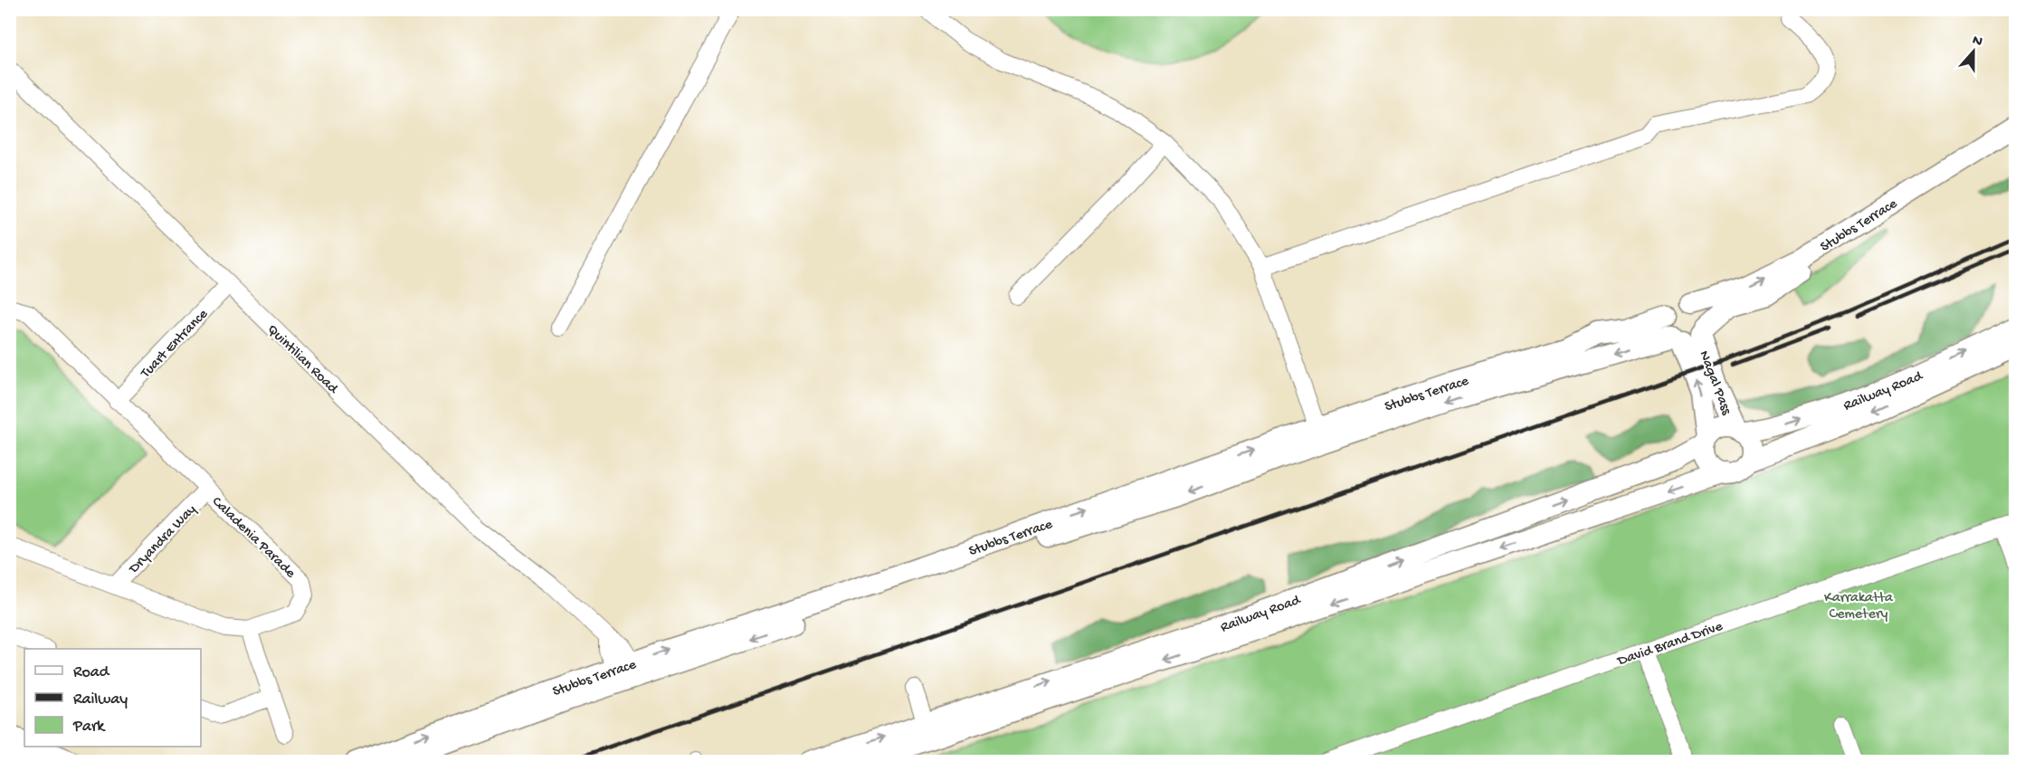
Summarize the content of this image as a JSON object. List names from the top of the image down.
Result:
{
  "streets": {
    "main road": ["Stubbs Terrace", "Nagal Pass", "Railway Road"],
    "street": [
      "Tuart Entrance",
      "Quintilian Road",
      "Caladenia Parade",
      "Dryandra Way",
      "David Brand Drive"
    ]
  },
  "crossings": [
    ["Stubbs Terrace", "Quintilian Road"],
    ["Stubbs Terrace", "Nagal Pass"],
    ["Tuart Entrance", "Quintilian Road"],
    ["Tuart Entrance", "Caladenia Parade"],
    ["Nagal Pass", "Railway Road"],
    ["Caladenia Parade", "Dryandra Way"]
  ],
  "parks": ["Karrakatta Cemetery"],
  "legend": ["Road", "Railway", "Park"],
  "north": "top"
}
